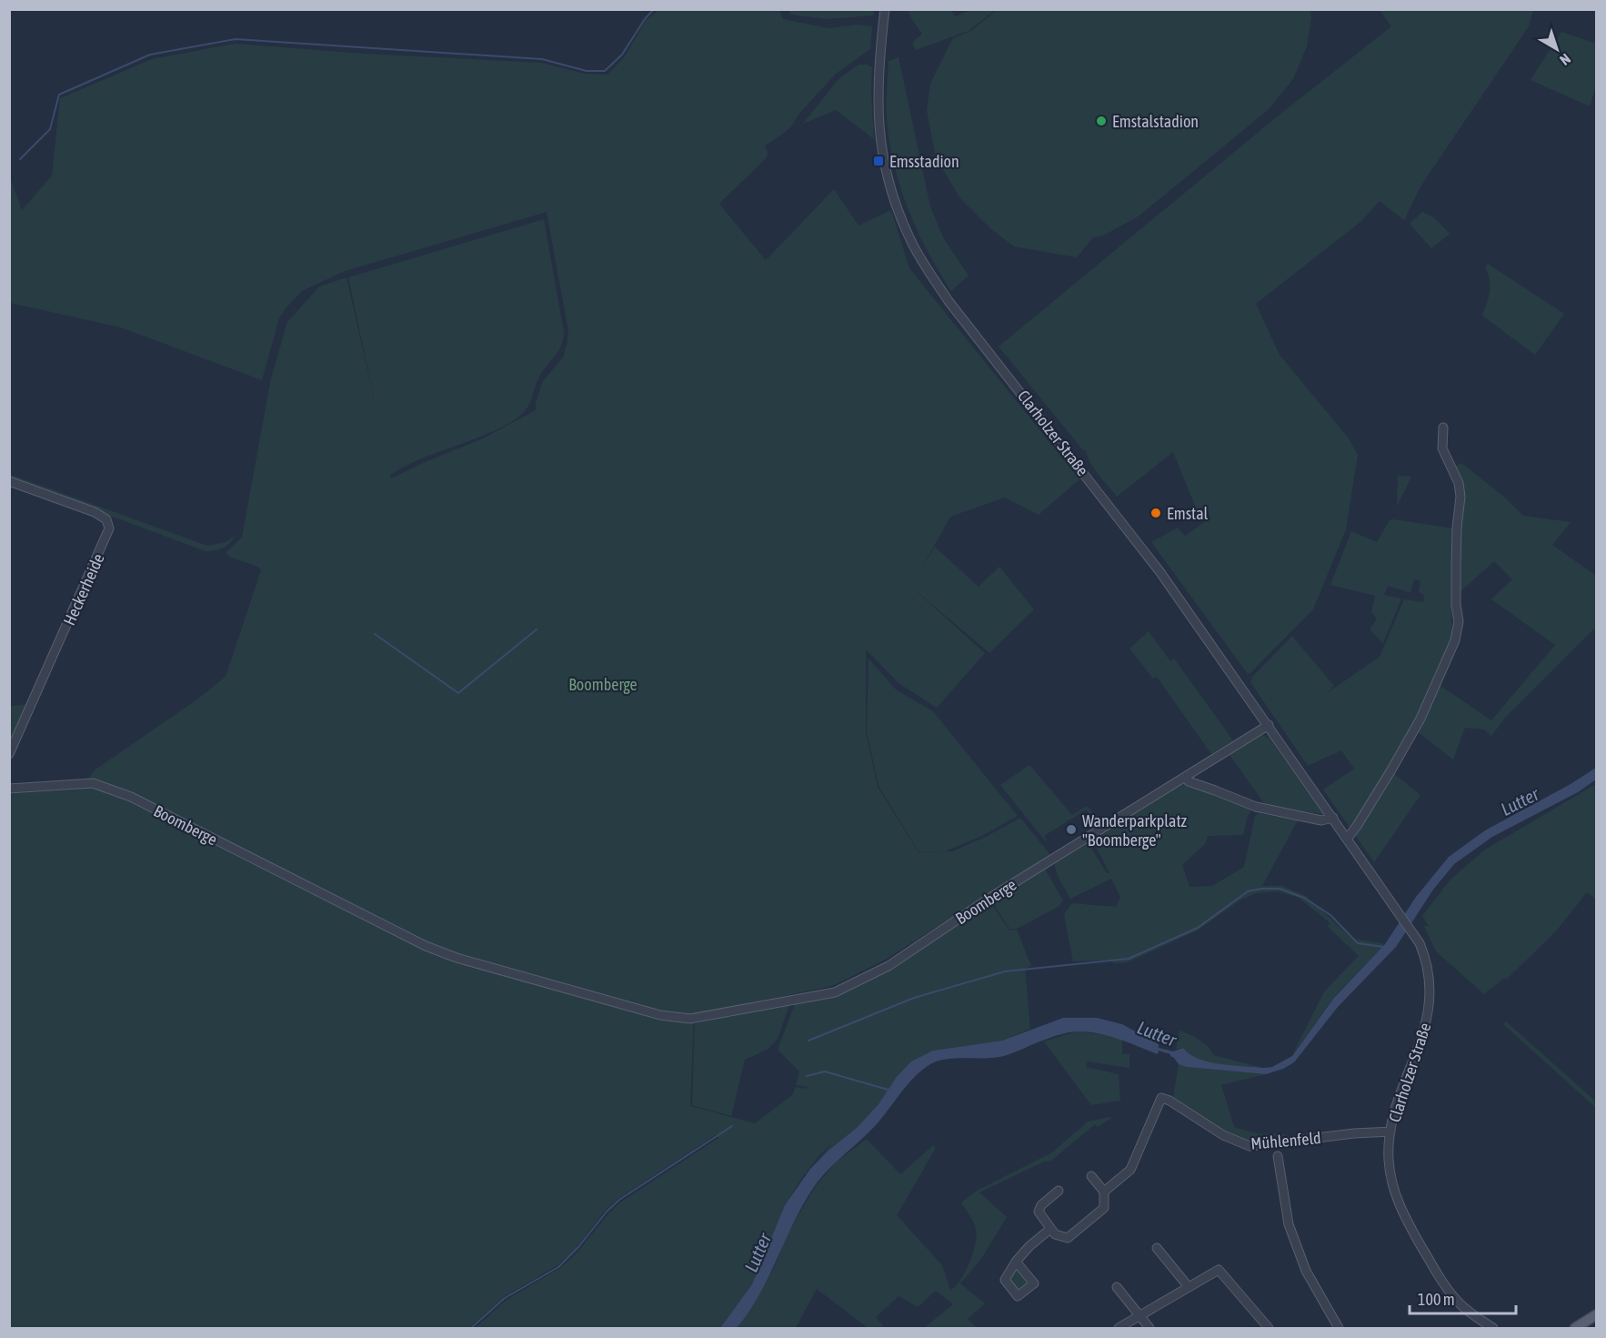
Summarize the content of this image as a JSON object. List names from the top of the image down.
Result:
{
  "streets": {
    "street": [
      "Clarholzer Straße",
      "Heckerheide",
      "Boomberge",
      "Mühlenfeld"
    ]
  },
  "crossings": [
    ["Clarholzer Straße", "Boomberge"],
    ["Clarholzer Straße", "Mühlenfeld"]
  ],
  "water": ["Lutter"],
  "parks": ["Boomberge"],
  "places": {
    "other": ["Emstalstadion", "Emstal", "Wanderparkplatz \"Boomberge\""],
    "transit": ["Emsstadion"]
  },
  "scale_bar": "100 m",
  "north": "bottom right"
}
